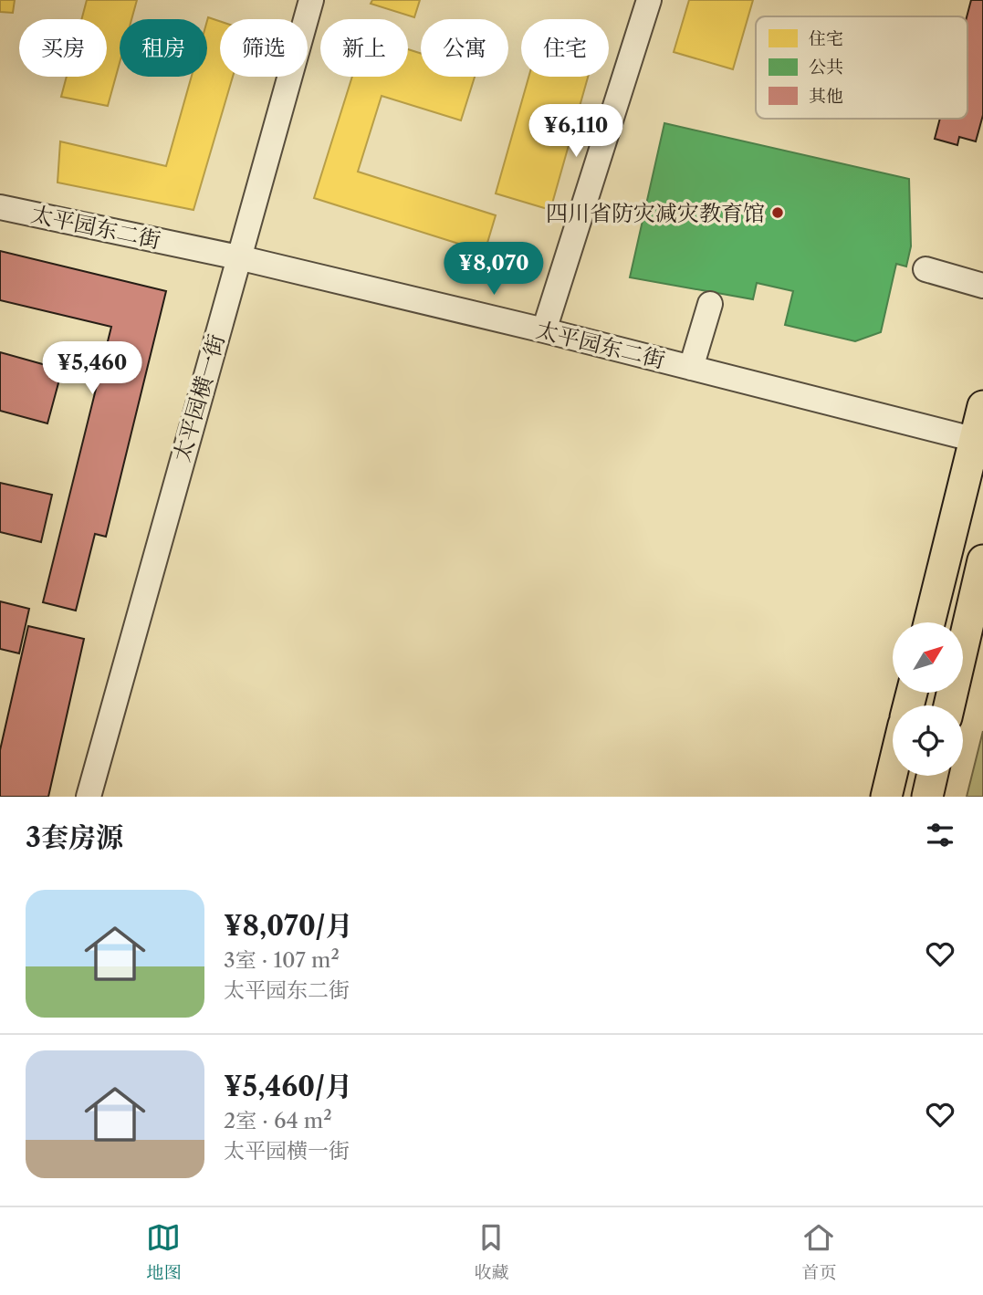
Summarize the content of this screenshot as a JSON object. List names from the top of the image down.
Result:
{
  "streets": {
    "street": ["太平园东二街", "太平园横一街"]
  },
  "crossings": [
    ["太平园东二街", "太平园横一街"]
  ],
  "places": ["四川省防灾减灾教育馆"],
  "legend": ["住宅", "公共", "其他"],
  "north": "top right",
  "page": {
    "chip": [
      "买房",
      "租房",
      "筛选",
      "新上",
      "公寓",
      "住宅"
    ],
    "price": ["¥6,110", "¥8,070", "¥5,460"],
    "heading": "3套房源",
    "list": [
      {
        "name": "¥8,070/月",
        "note": "3室 · 107 m² · 太平园东二街"
      },
      {
        "name": "¥5,460/月",
        "note": "2室 · 64 m² · 太平园横一街"
      }
    ],
    "tabs": ["地图", "收藏", "首页"]
  }
}
